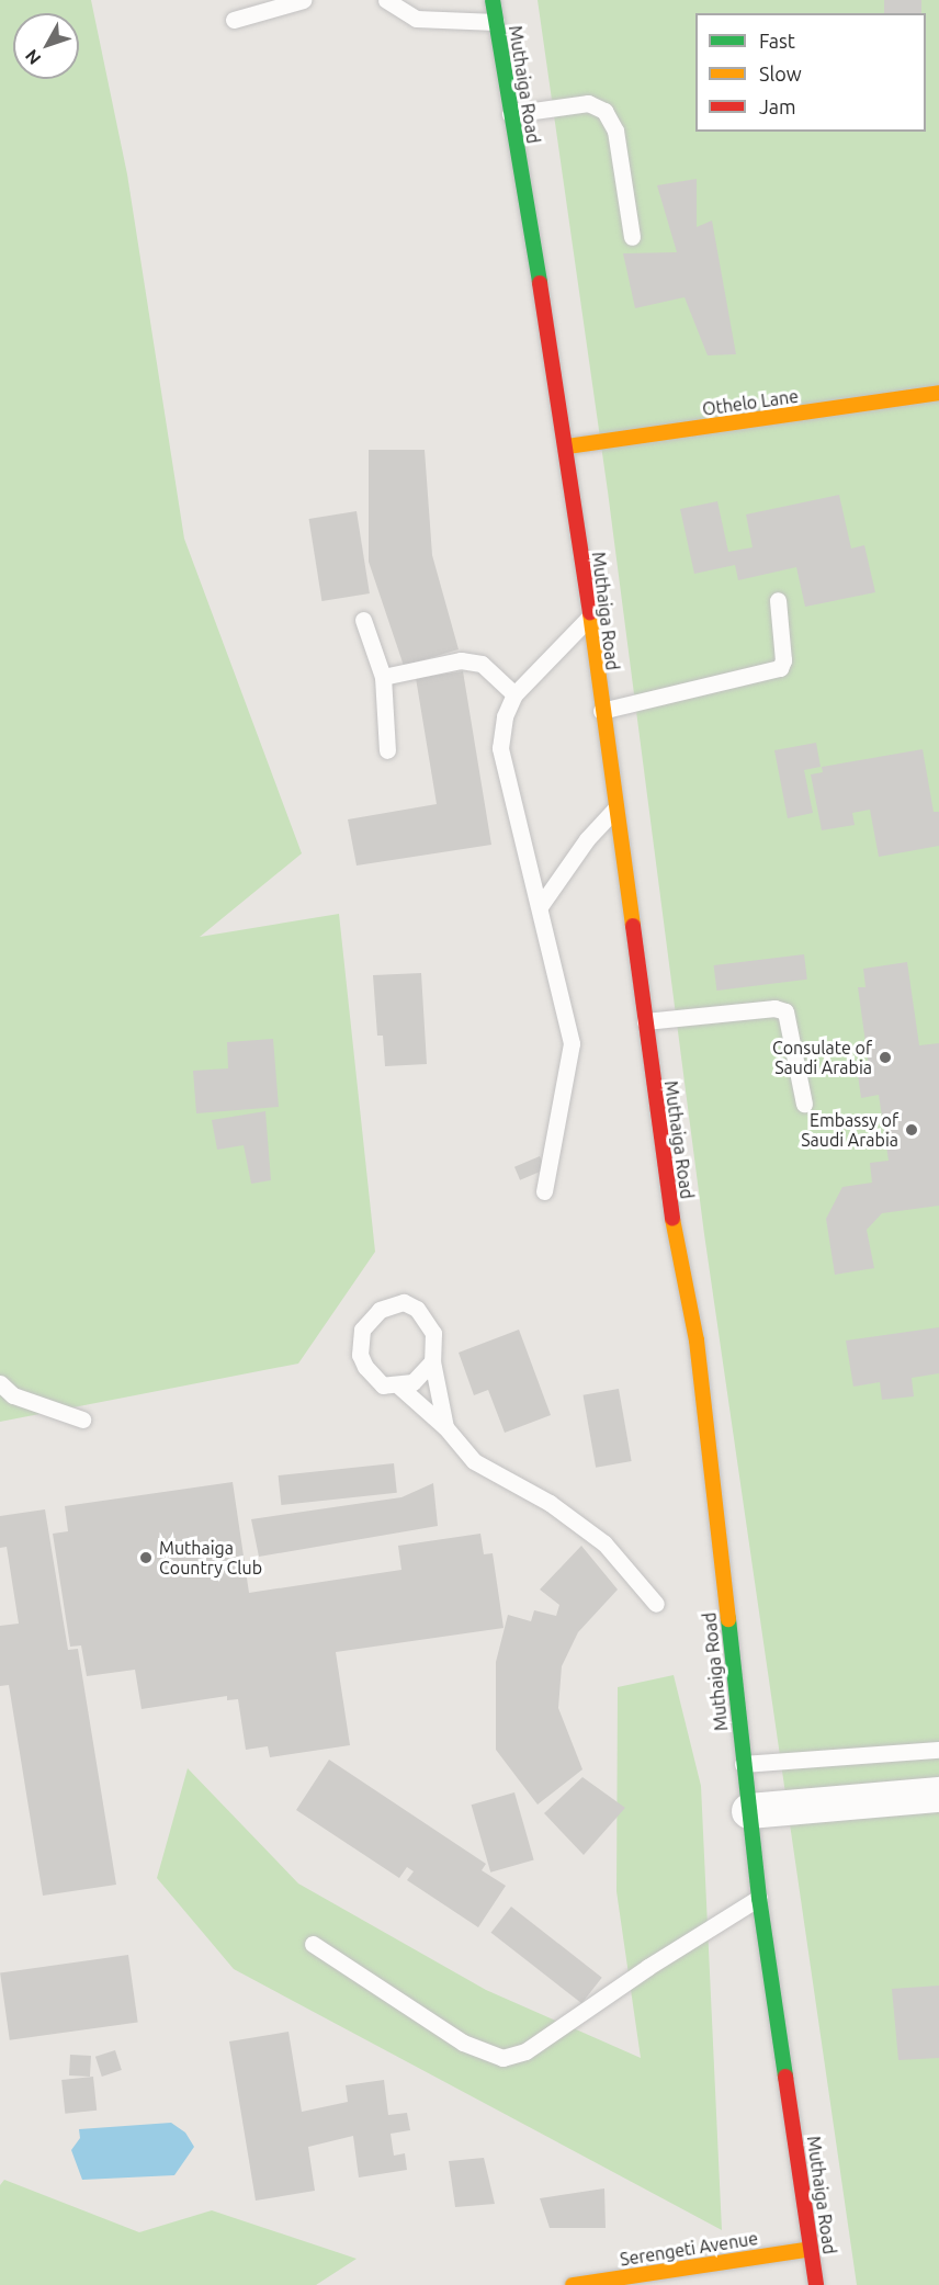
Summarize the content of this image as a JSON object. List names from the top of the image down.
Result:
{
  "streets": {
    "main road": ["Muthaiga Road", "Othelo Lane", "Serengeti Avenue"]
  },
  "crossings": [
    ["Muthaiga Road", "Othelo Lane"],
    ["Muthaiga Road", "Serengeti Avenue"]
  ],
  "places": ["Consulate of Saudi Arabia", "Embassy of Saudi Arabia", "Muthaiga Country Club"],
  "legend": ["Fast", "Slow", "Jam"],
  "north": "bottom left"
}
